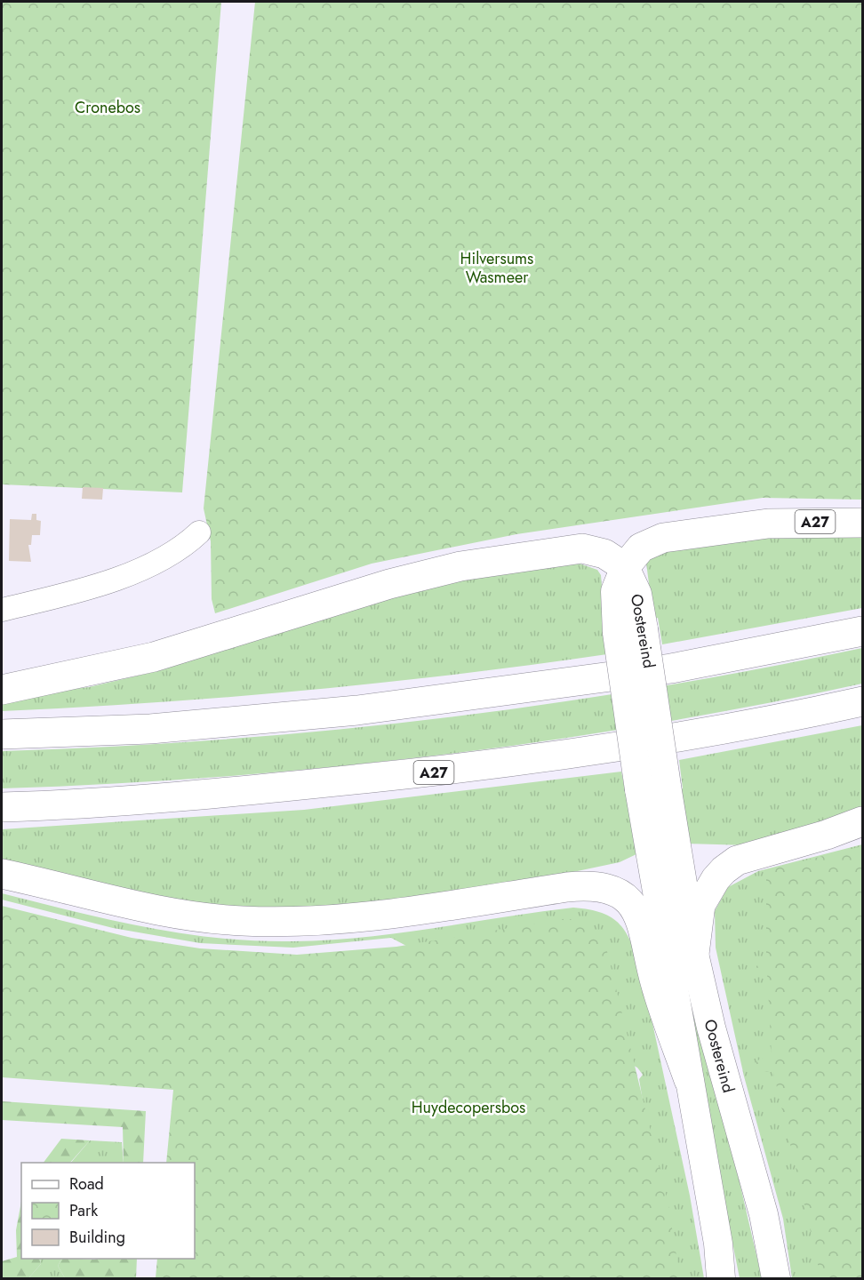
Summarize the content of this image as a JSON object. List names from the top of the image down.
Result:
{
  "streets": {
    "highway": ["A27"],
    "main road": ["Oostereind"]
  },
  "crossings": [
    ["A27", "Oostereind"]
  ],
  "parks": ["Cronebos", "Hilversums Wasmeer", "Huydecopersbos"],
  "legend": ["Road", "Park", "Building"]
}
